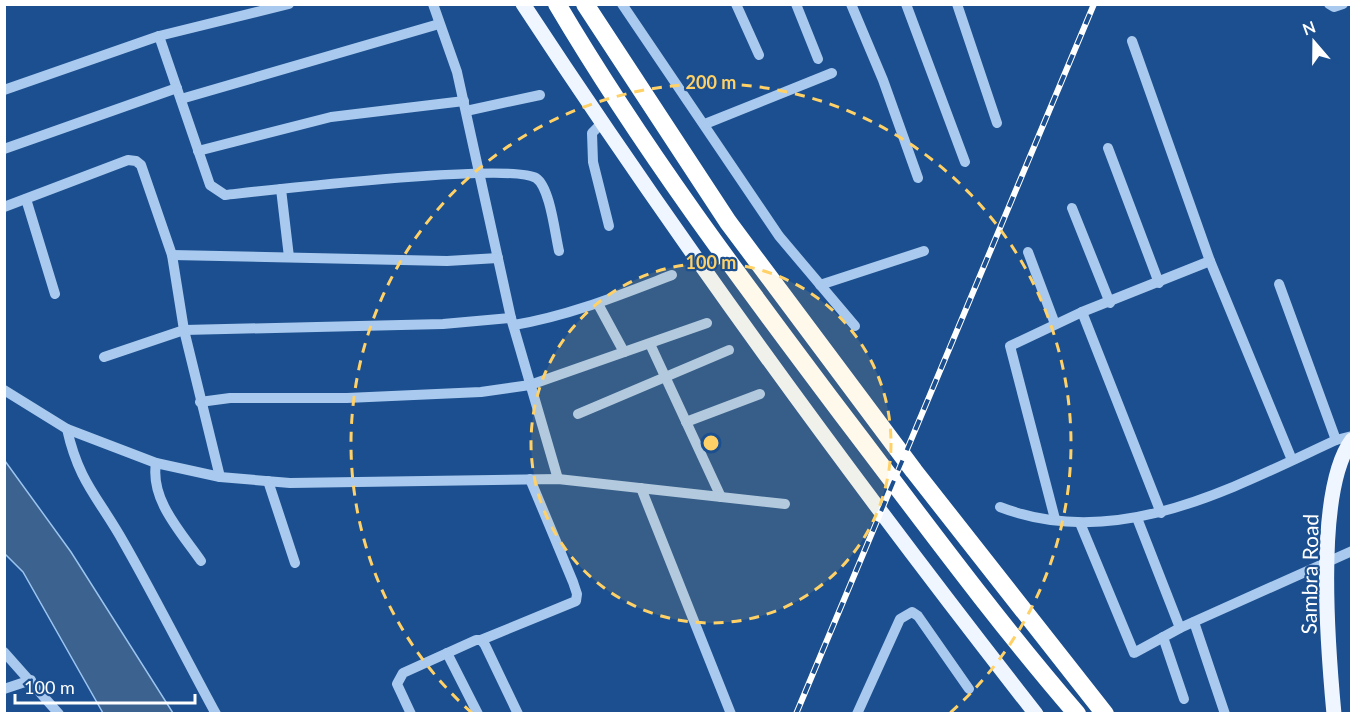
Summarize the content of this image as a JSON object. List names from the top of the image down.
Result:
{
  "streets": {
    "main road": ["Sambra Road"]
  },
  "scale_bar": "100 m",
  "north": "top",
  "rings": ["200 m", "100 m"]
}
